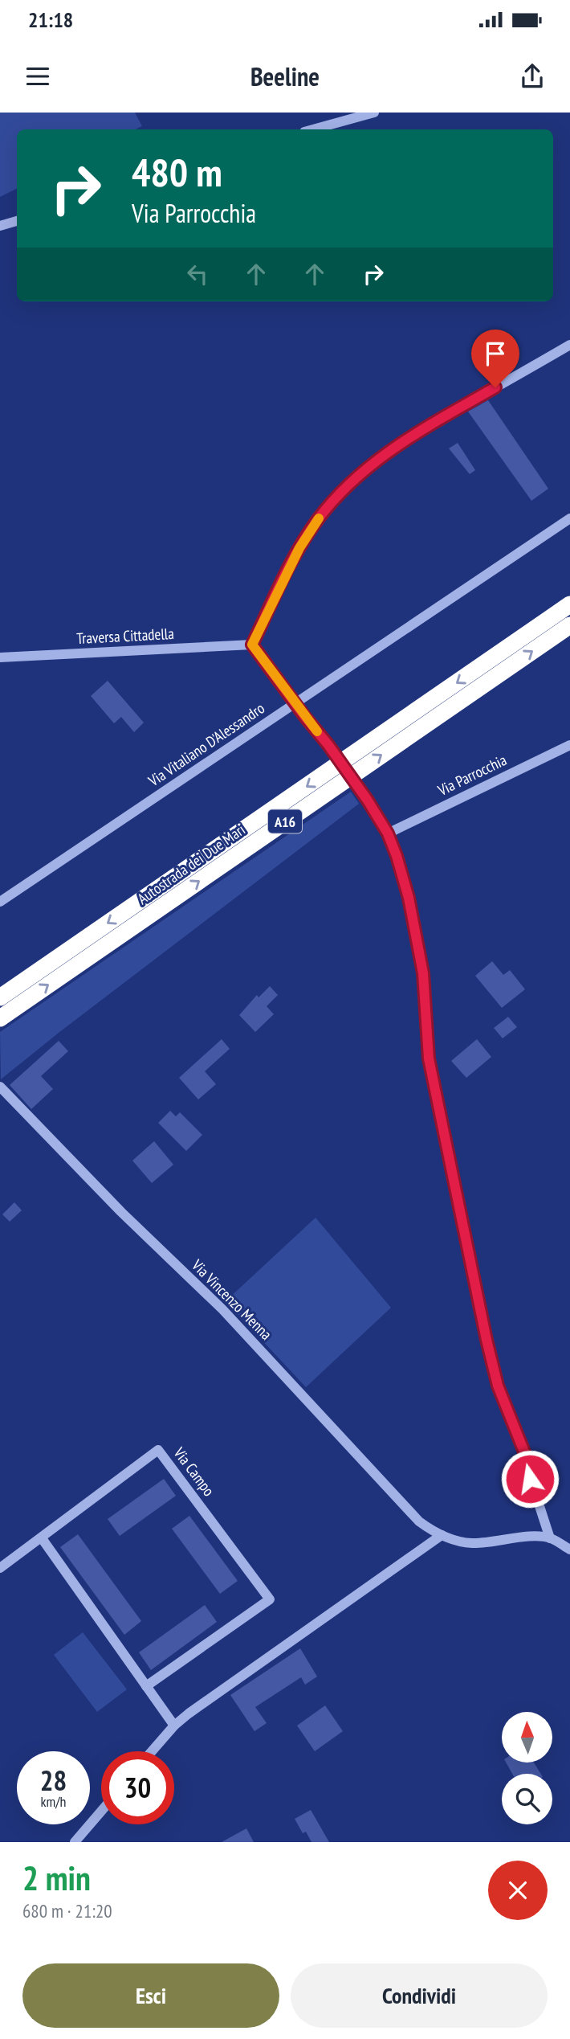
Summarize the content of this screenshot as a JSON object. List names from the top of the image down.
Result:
{
  "streets": {
    "highway": ["A16", "Autostrada dei Due Mari"],
    "street": [
      "Traversa Cittadella",
      "Via Vitaliano D'Alessandro",
      "Via Parrocchia",
      "Via Vincenzo Menna",
      "Via Campo"
    ]
  },
  "north": "top",
  "page": {
    "status": "21:18",
    "header": "Beeline",
    "turn": ["480 m", "Via Parrocchia"],
    "speed": "28 km/h",
    "limit": "30",
    "heading": ["2 min", "680 m · 21:20"],
    "buttons": ["Esci", "Condividi"]
  }
}
